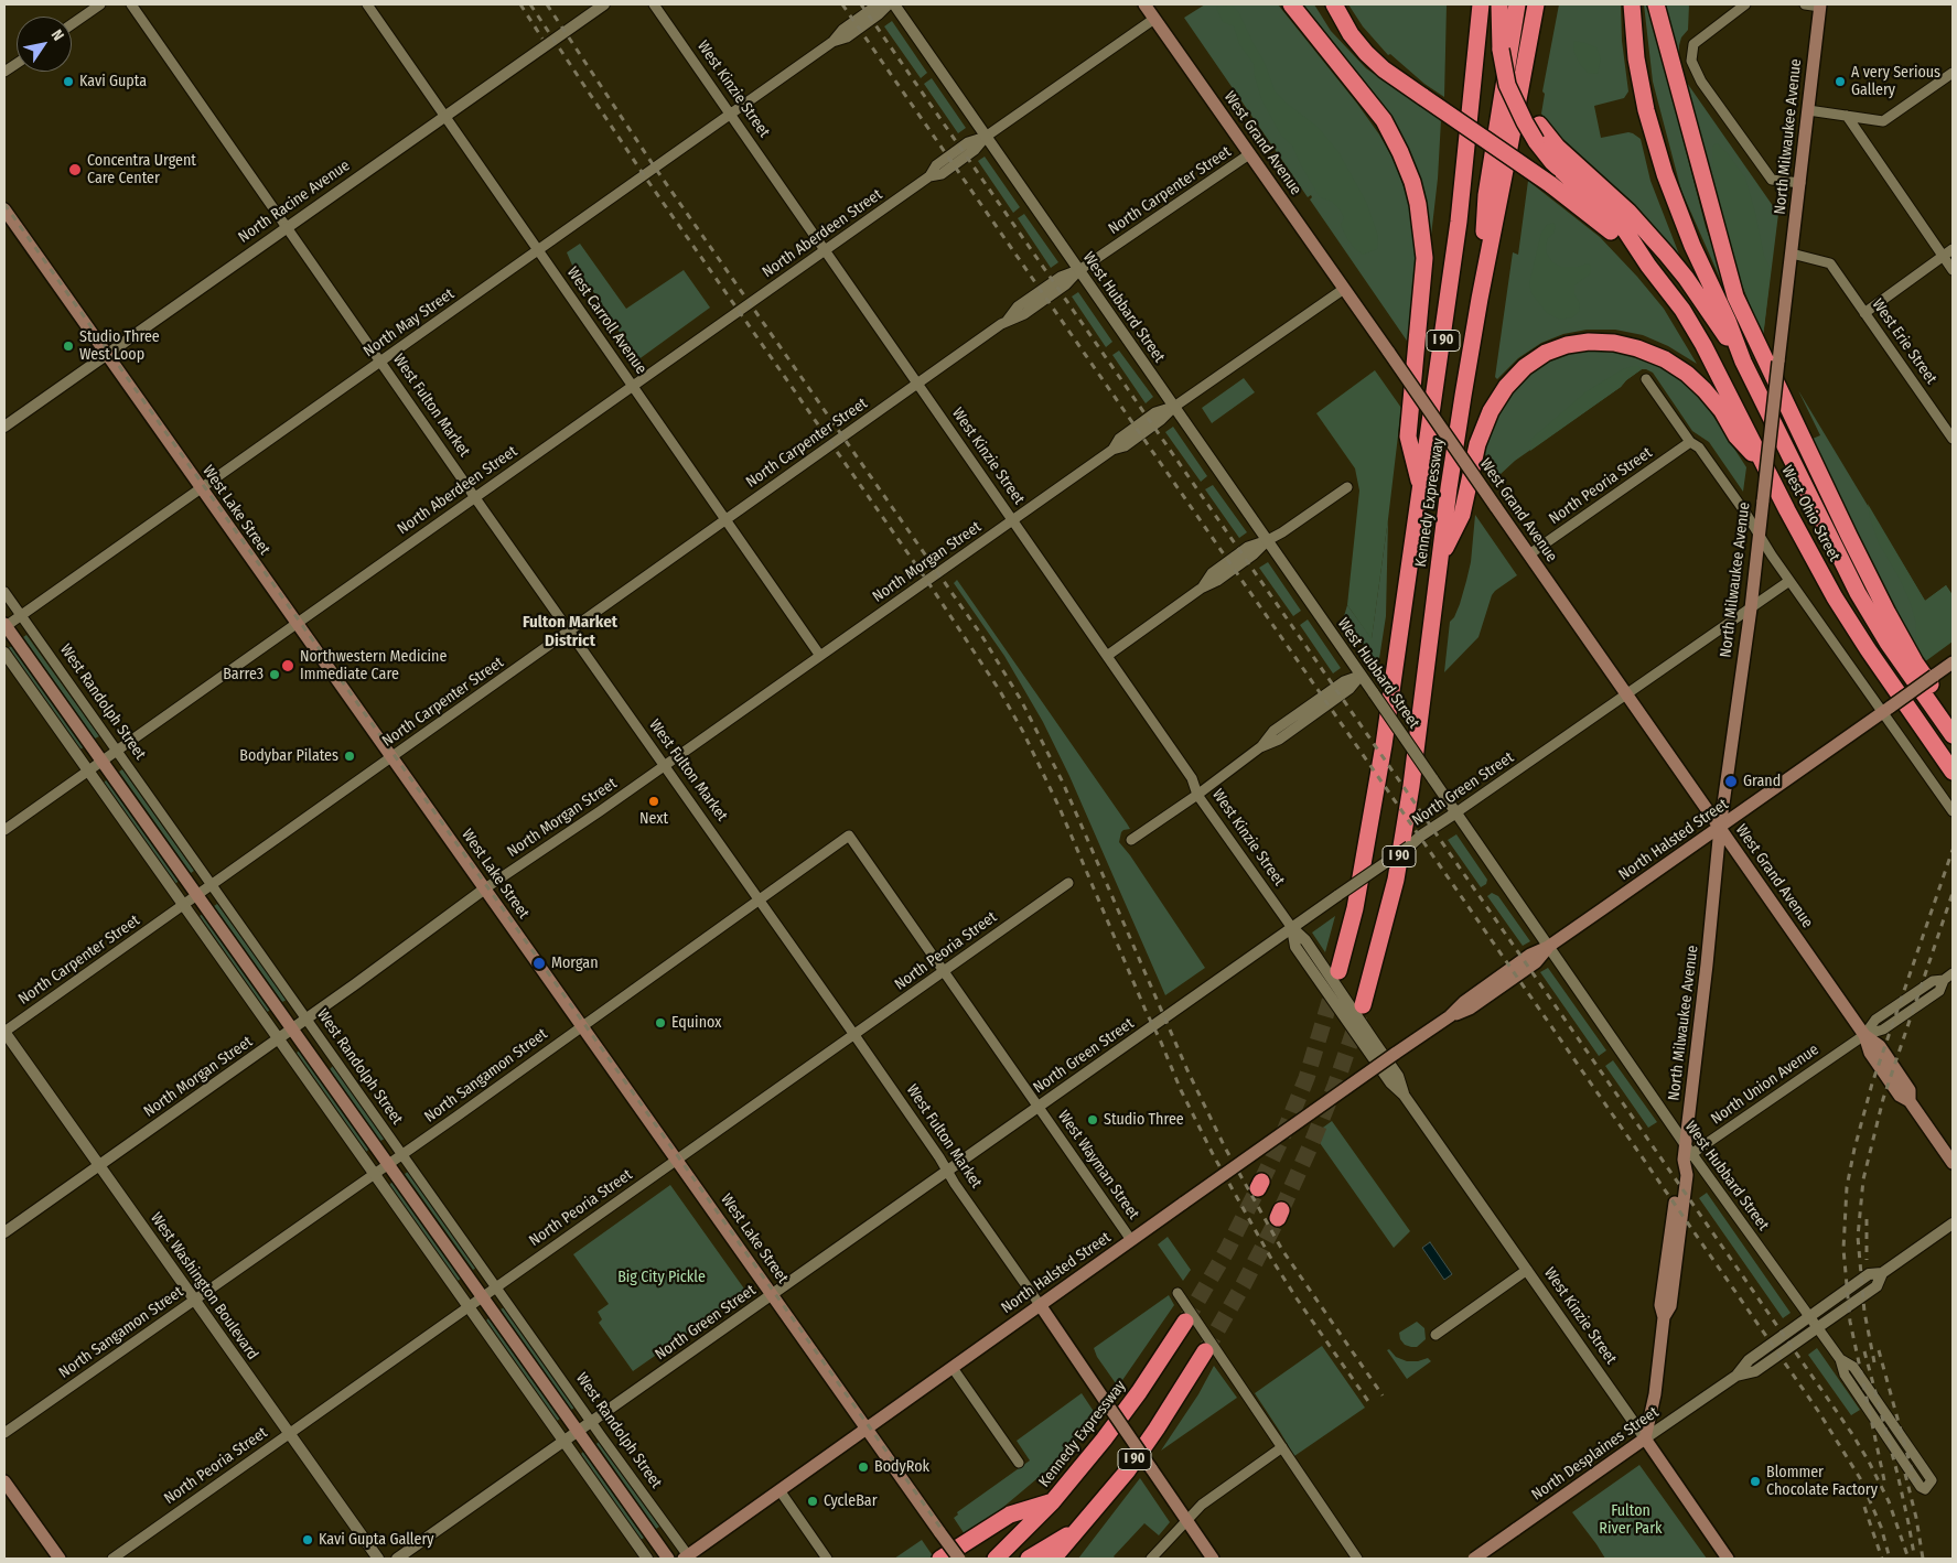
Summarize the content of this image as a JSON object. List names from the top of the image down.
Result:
{
  "streets": {
    "highway": ["I 90", "Kennedy Expressway", "West Ohio Street"],
    "main road": [
      "West Kinzie Street",
      "North Milwaukee Avenue",
      "West Grand Avenue",
      "West Fulton Market",
      "West Lake Street",
      "West Randolph Street",
      "North Halsted Street",
      "North Desplaines Street"
    ],
    "street": [
      "North Carpenter Street",
      "North Racine Avenue",
      "North Aberdeen Street",
      "West Hubbard Street",
      "West Carroll Avenue",
      "North May Street",
      "West Erie Street",
      "North Peoria Street",
      "North Morgan Street",
      "North Green Street",
      "North Sangamon Street",
      "North Union Avenue",
      "West Wayman Street",
      "West Washington Boulevard"
    ]
  },
  "crossings": [
    ["West Kinzie Street", "North Milwaukee Avenue"],
    ["West Kinzie Street", "North Carpenter Street"],
    ["West Kinzie Street", "North Aberdeen Street"],
    ["West Kinzie Street", "North May Street"],
    ["West Kinzie Street", "North Morgan Street"],
    ["West Kinzie Street", "North Green Street"],
    ["West Kinzie Street", "North Desplaines Street"],
    ["North Milwaukee Avenue", "West Grand Avenue"],
    ["North Milwaukee Avenue", "West Hubbard Street"],
    ["North Milwaukee Avenue", "West Erie Street"],
    ["North Milwaukee Avenue", "North Green Street"],
    ["North Milwaukee Avenue", "North Halsted Street"],
    ["North Milwaukee Avenue", "North Union Avenue"],
    ["North Milwaukee Avenue", "North Desplaines Street"],
    ["West Grand Avenue", "North Carpenter Street"],
    ["West Grand Avenue", "North Aberdeen Street"],
    ["West Grand Avenue", "North Peoria Street"],
    ["West Grand Avenue", "North Morgan Street"],
    ["West Grand Avenue", "North Green Street"],
    ["West Grand Avenue", "North Halsted Street"],
    ["West Grand Avenue", "North Union Avenue"],
    ["North Carpenter Street", "West Hubbard Street"],
    ["North Carpenter Street", "West Carroll Avenue"],
    ["North Carpenter Street", "West Fulton Market"],
    ["North Carpenter Street", "West Lake Street"],
    ["North Carpenter Street", "West Randolph Street"],
    ["North Carpenter Street", "West Washington Boulevard"],
    ["North Racine Avenue", "West Carroll Avenue"],
    ["North Racine Avenue", "West Fulton Market"],
    ["North Racine Avenue", "West Lake Street"],
    ["North Aberdeen Street", "West Hubbard Street"],
    ["North Aberdeen Street", "West Carroll Avenue"],
    ["North Aberdeen Street", "West Fulton Market"],
    ["North Aberdeen Street", "West Lake Street"],
    ["North Aberdeen Street", "West Randolph Street"],
    ["West Hubbard Street", "North Morgan Street"],
    ["West Hubbard Street", "North Green Street"],
    ["West Hubbard Street", "North Halsted Street"],
    ["West Hubbard Street", "North Union Avenue"],
    ["West Hubbard Street", "North Desplaines Street"],
    ["West Carroll Avenue", "North May Street"],
    ["West Carroll Avenue", "North Morgan Street"],
    ["North May Street", "West Fulton Market"],
    ["North May Street", "West Lake Street"],
    ["North May Street", "West Randolph Street"],
    ["I 90", "Kennedy Expressway"],
    ["West Fulton Market", "North Peoria Street"],
    ["West Fulton Market", "North Morgan Street"],
    ["West Fulton Market", "North Green Street"],
    ["West Fulton Market", "North Halsted Street"],
    ["West Fulton Market", "North Sangamon Street"],
    ["North Peoria Street", "West Lake Street"],
    ["North Peoria Street", "West Randolph Street"],
    ["North Peoria Street", "West Wayman Street"],
    ["North Peoria Street", "West Washington Boulevard"],
    ["West Lake Street", "North Morgan Street"],
    ["West Lake Street", "North Green Street"],
    ["West Lake Street", "North Halsted Street"],
    ["West Lake Street", "North Sangamon Street"],
    ["North Morgan Street", "West Randolph Street"],
    ["North Morgan Street", "West Washington Boulevard"],
    ["West Randolph Street", "North Green Street"],
    ["West Randolph Street", "North Halsted Street"],
    ["West Randolph Street", "North Sangamon Street"],
    ["North Green Street", "West Wayman Street"],
    ["North Halsted Street", "West Wayman Street"],
    ["North Sangamon Street", "West Wayman Street"],
    ["North Sangamon Street", "West Washington Boulevard"]
  ],
  "districts": ["Fulton Market District"],
  "parks": ["Big City Pickle", "Fulton River Park"],
  "places": [
    "Kavi Gupta",
    "A very Serious Gallery",
    "Concentra Urgent Care Center",
    "Studio Three West Loop",
    "Northwestern Medicine Immediate Care",
    "Barre3",
    "Bodybar Pilates",
    "Grand",
    "Next",
    "Morgan",
    "Equinox",
    "Studio Three",
    "BodyRok",
    "Blommer Chocolate Factory",
    "CycleBar",
    "Kavi Gupta Gallery"
  ],
  "north": "top right"
}
